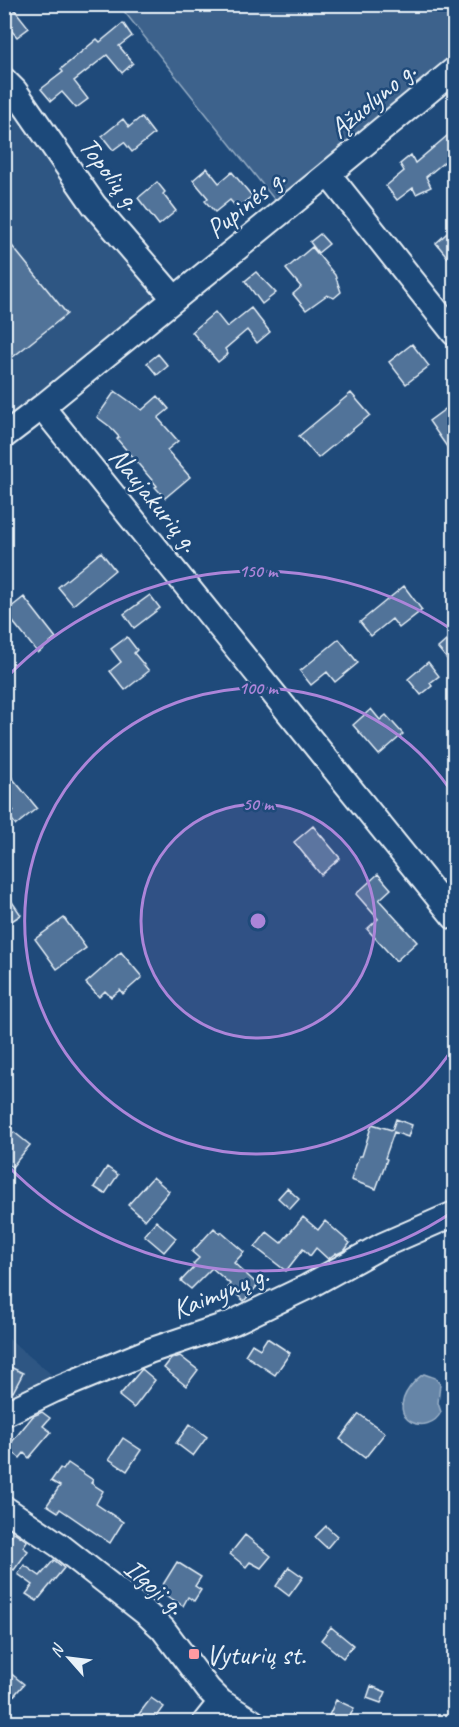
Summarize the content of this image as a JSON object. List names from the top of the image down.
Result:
{
  "streets": {
    "street": [
      "Ąžuolyno g.",
      "Topolių g.",
      "Pupinės g.",
      "Naujakurių g.",
      "Kaimynų g.",
      "Ilgoji g."
    ]
  },
  "crossings": [
    ["Ąžuolyno g.", "Pupinės g."],
    ["Topolių g.", "Pupinės g."],
    ["Pupinės g.", "Naujakurių g."]
  ],
  "places": {
    "transit": ["Vyturių st."]
  },
  "north": "top left",
  "rings": ["150 m", "100 m", "50 m"]
}
